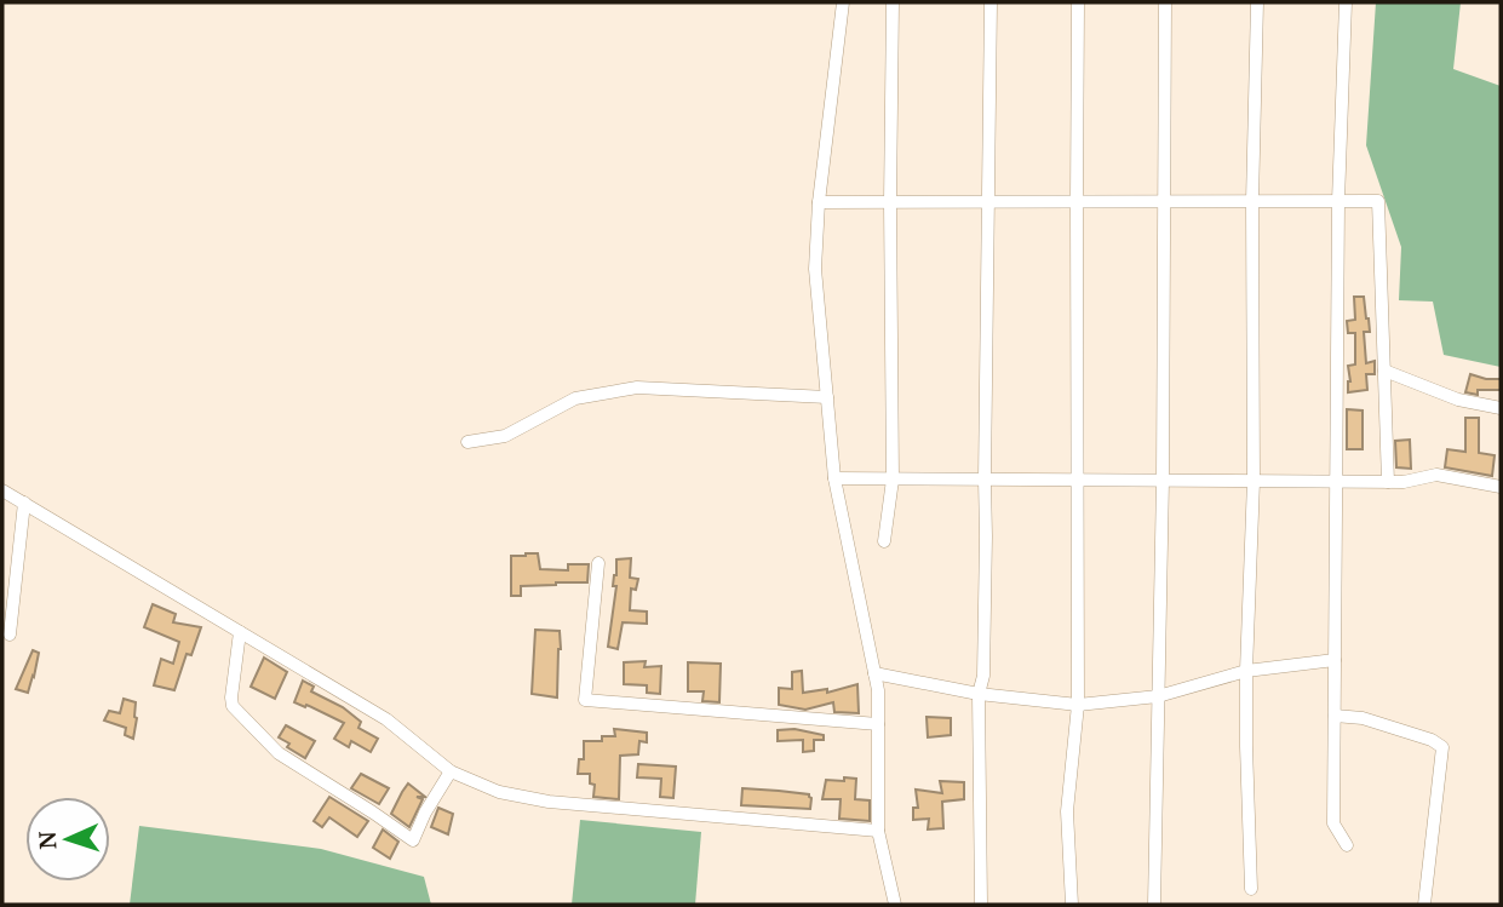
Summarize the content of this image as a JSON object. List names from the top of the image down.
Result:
{
  "north": "left"
}
